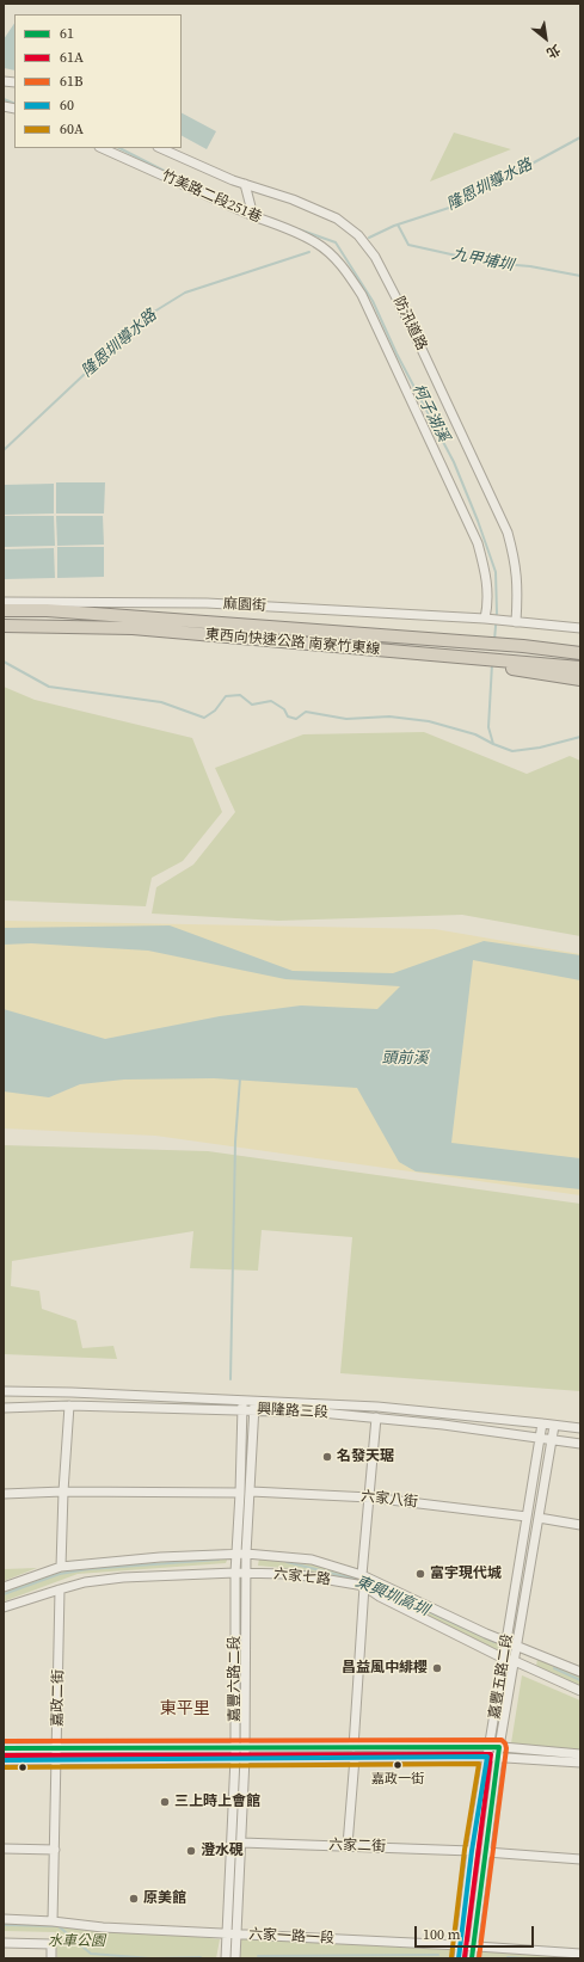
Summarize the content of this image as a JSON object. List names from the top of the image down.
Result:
{
  "streets": {
    "highway": ["東西向快速公路 南寮竹東線"],
    "street": [
      "竹美路二段251巷",
      "防汛道路",
      "麻園街",
      "興隆路三段",
      "六家八街",
      "六家七路",
      "嘉豐五路二段",
      "嘉豐六路二段",
      "嘉政二街",
      "六家二街",
      "六家一路一段"
    ]
  },
  "crossings": [
    ["竹美路二段251巷", "麻園街"],
    ["防汛道路", "麻園街"],
    ["興隆路三段", "嘉豐五路二段"],
    ["興隆路三段", "嘉豐六路二段"],
    ["六家八街", "嘉豐五路二段"],
    ["六家八街", "嘉豐六路二段"],
    ["六家七路", "嘉豐五路二段"],
    ["六家七路", "嘉豐六路二段"],
    ["六家七路", "嘉政二街"],
    ["嘉豐五路二段", "六家二街"],
    ["嘉豐五路二段", "六家一路一段"],
    ["嘉豐六路二段", "六家二街"],
    ["嘉豐六路二段", "六家一路一段"],
    ["嘉政二街", "六家一路一段"]
  ],
  "districts": ["東平里"],
  "water": [
    "隆恩圳導水路",
    "九甲埔圳",
    "柯子湖溪",
    "頭前溪",
    "東興圳高圳"
  ],
  "parks": ["水車公園"],
  "places": [
    "名發天琚",
    "富宇現代城",
    "昌益風中緋櫻",
    "嘉政一街",
    "三上時上會館",
    "澄水硯",
    "原美館"
  ],
  "lines": [
    "transit line 61B",
    "transit line 61",
    "transit line 61A",
    "transit line 60",
    "transit line 60A"
  ],
  "legend": [
    "61",
    "61A",
    "61B",
    "60",
    "60A"
  ],
  "scale_bar": "100 m",
  "north": "bottom right"
}
